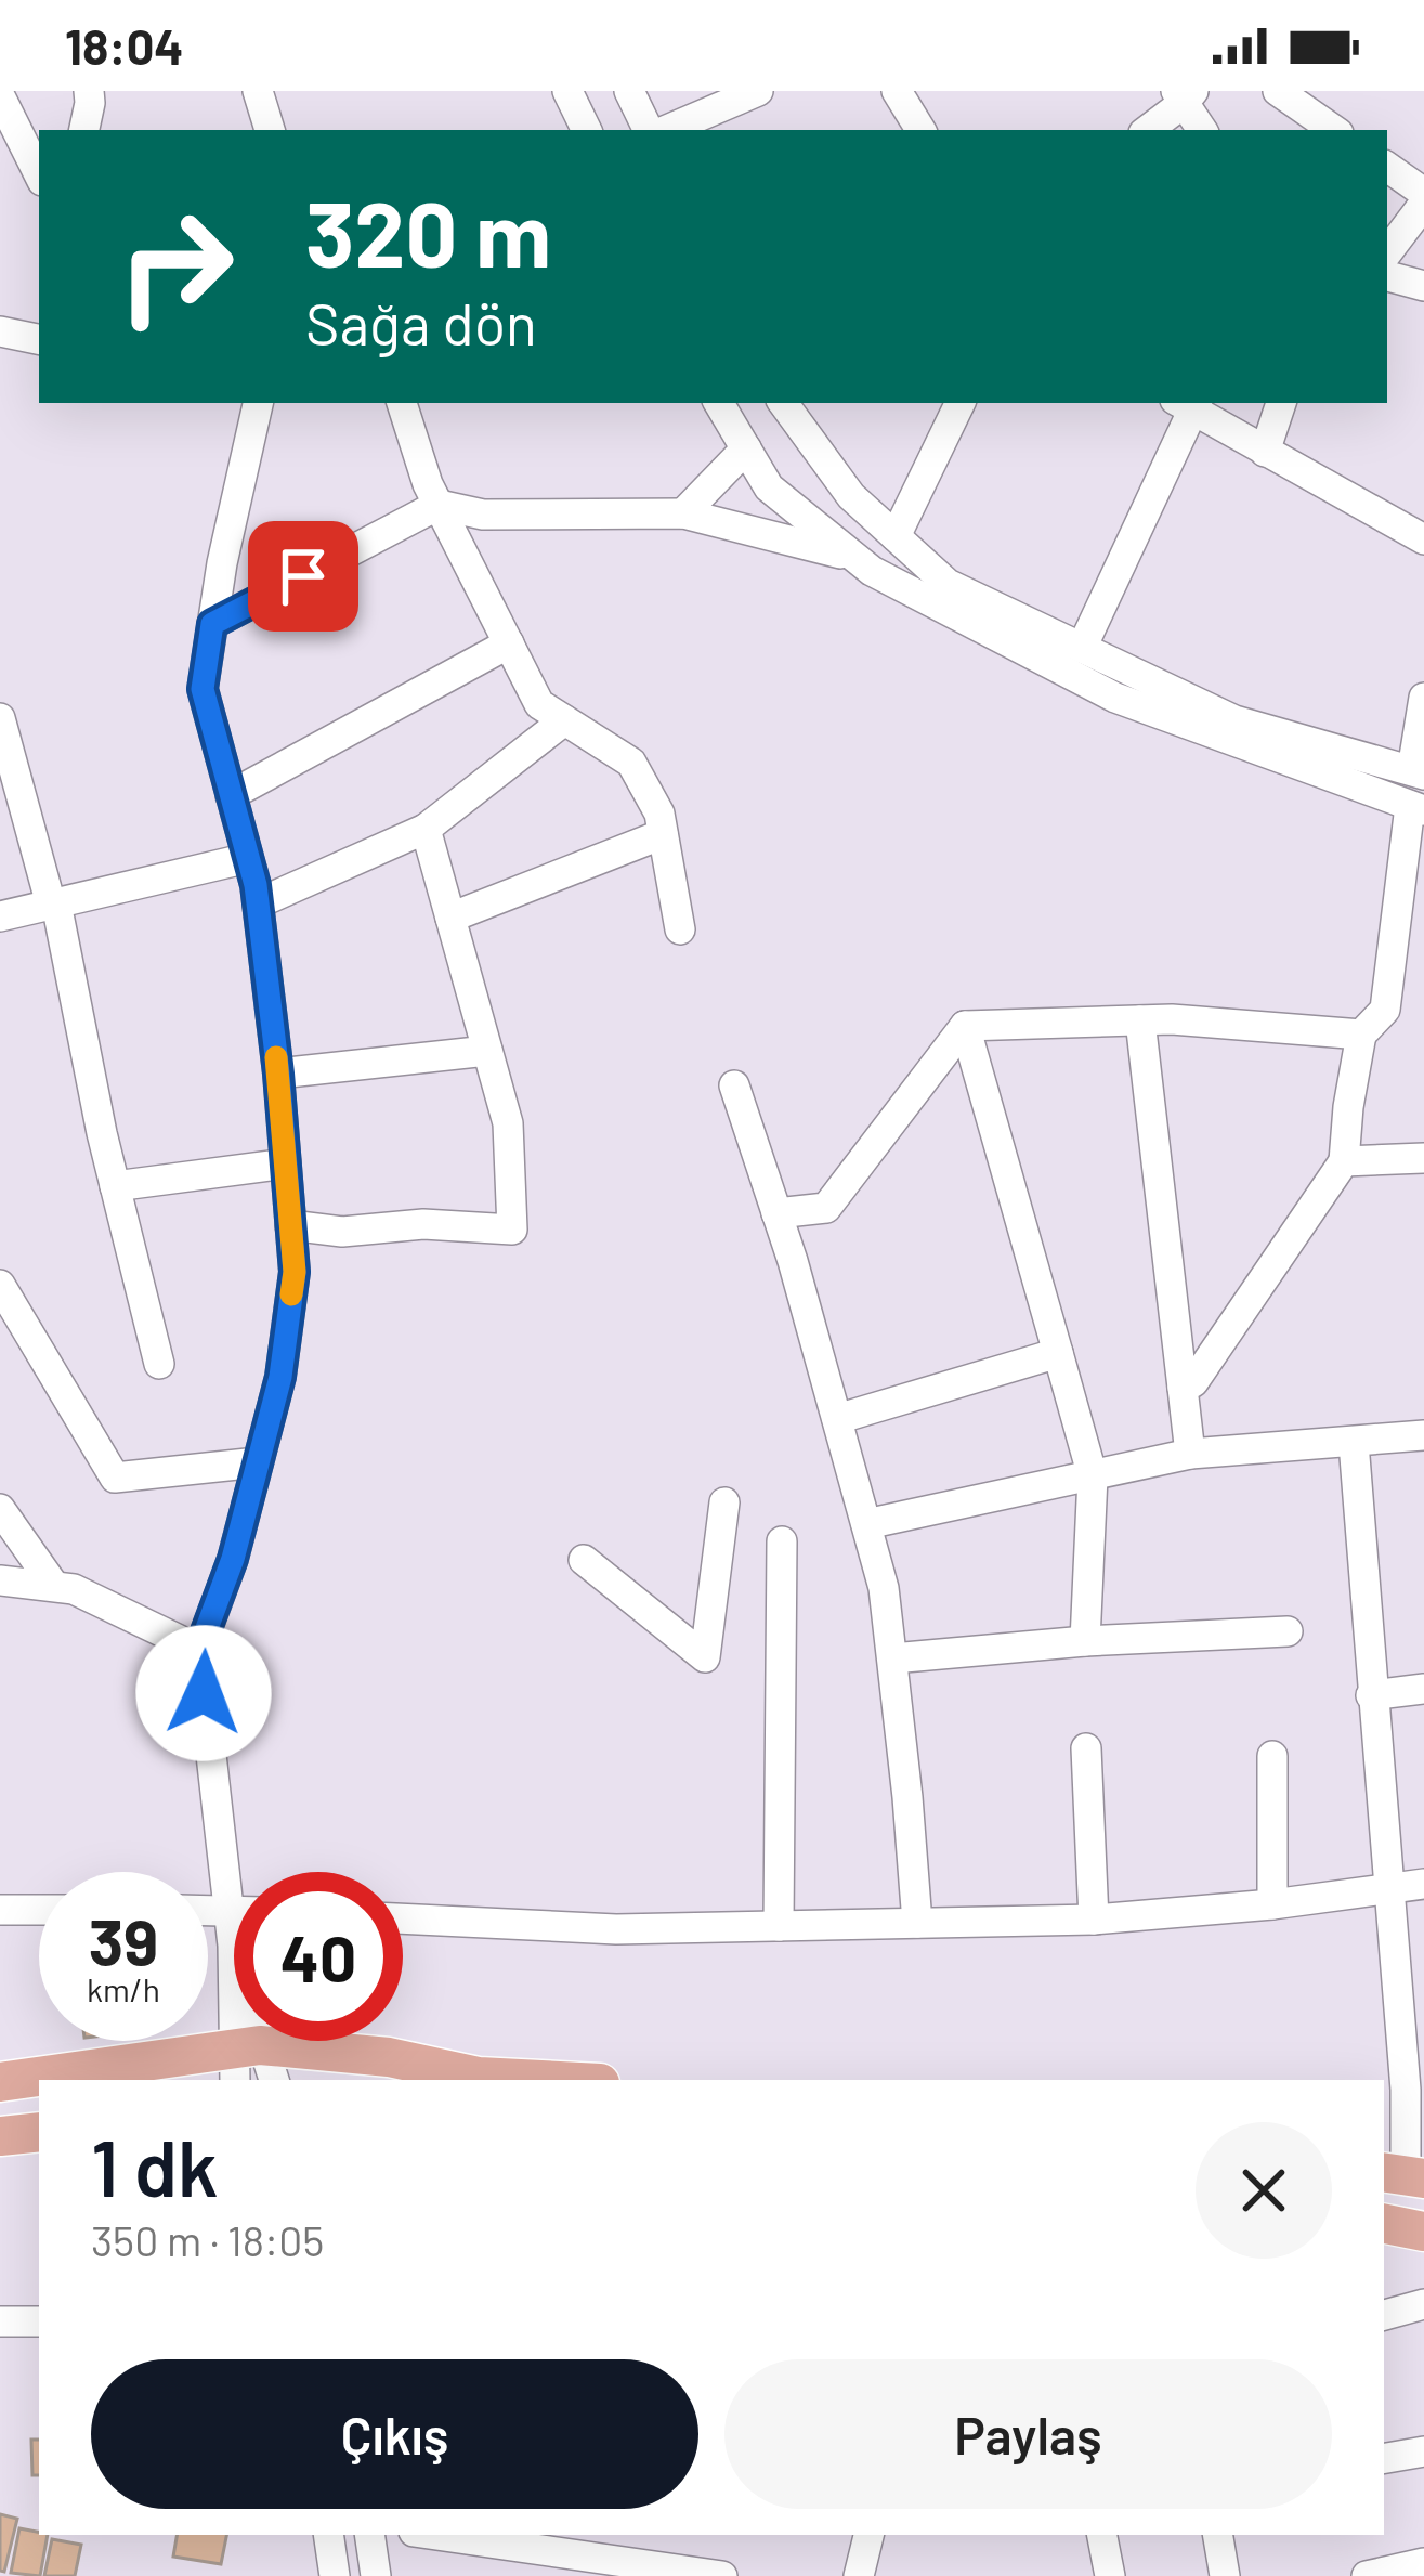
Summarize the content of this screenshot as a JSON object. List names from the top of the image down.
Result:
{
  "page": {
    "status": "18:04",
    "turn": ["320 m", "Sağa dön"],
    "speed": "39 km/h",
    "limit": "40",
    "heading": ["1 dk", "350 m · 18:05"],
    "buttons": ["Çıkış", "Paylaş"]
  }
}
